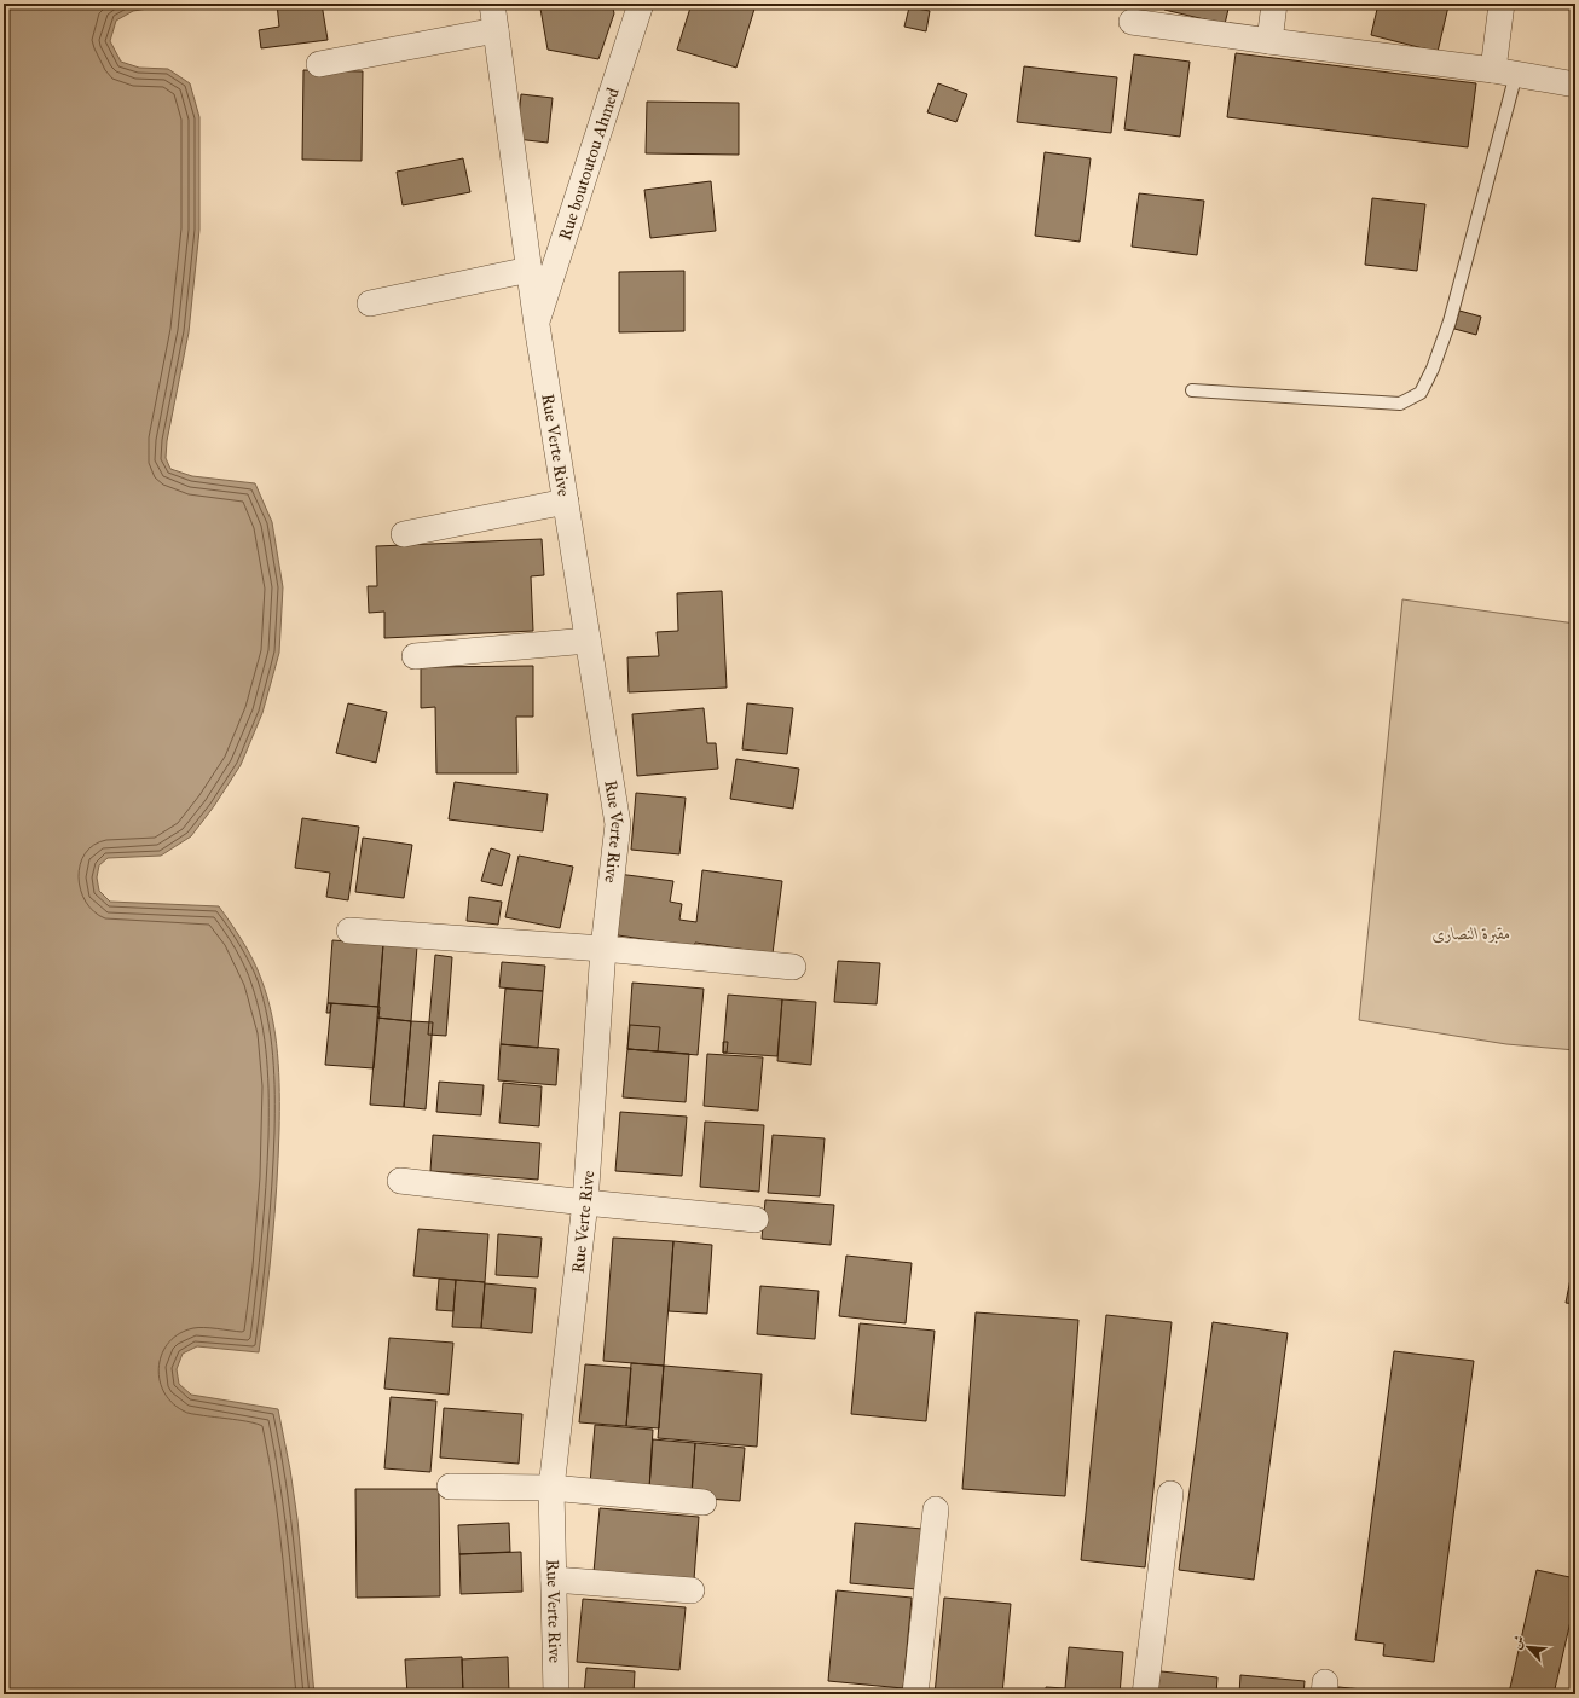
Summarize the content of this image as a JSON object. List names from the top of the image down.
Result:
{
  "streets": {
    "street": ["Rue boutoutou Ahmed", "Rue Verte Rive"]
  },
  "crossings": [
    ["Rue boutoutou Ahmed", "Rue Verte Rive"]
  ],
  "parks": ["مقبرة النصارى"],
  "north": "top left"
}
